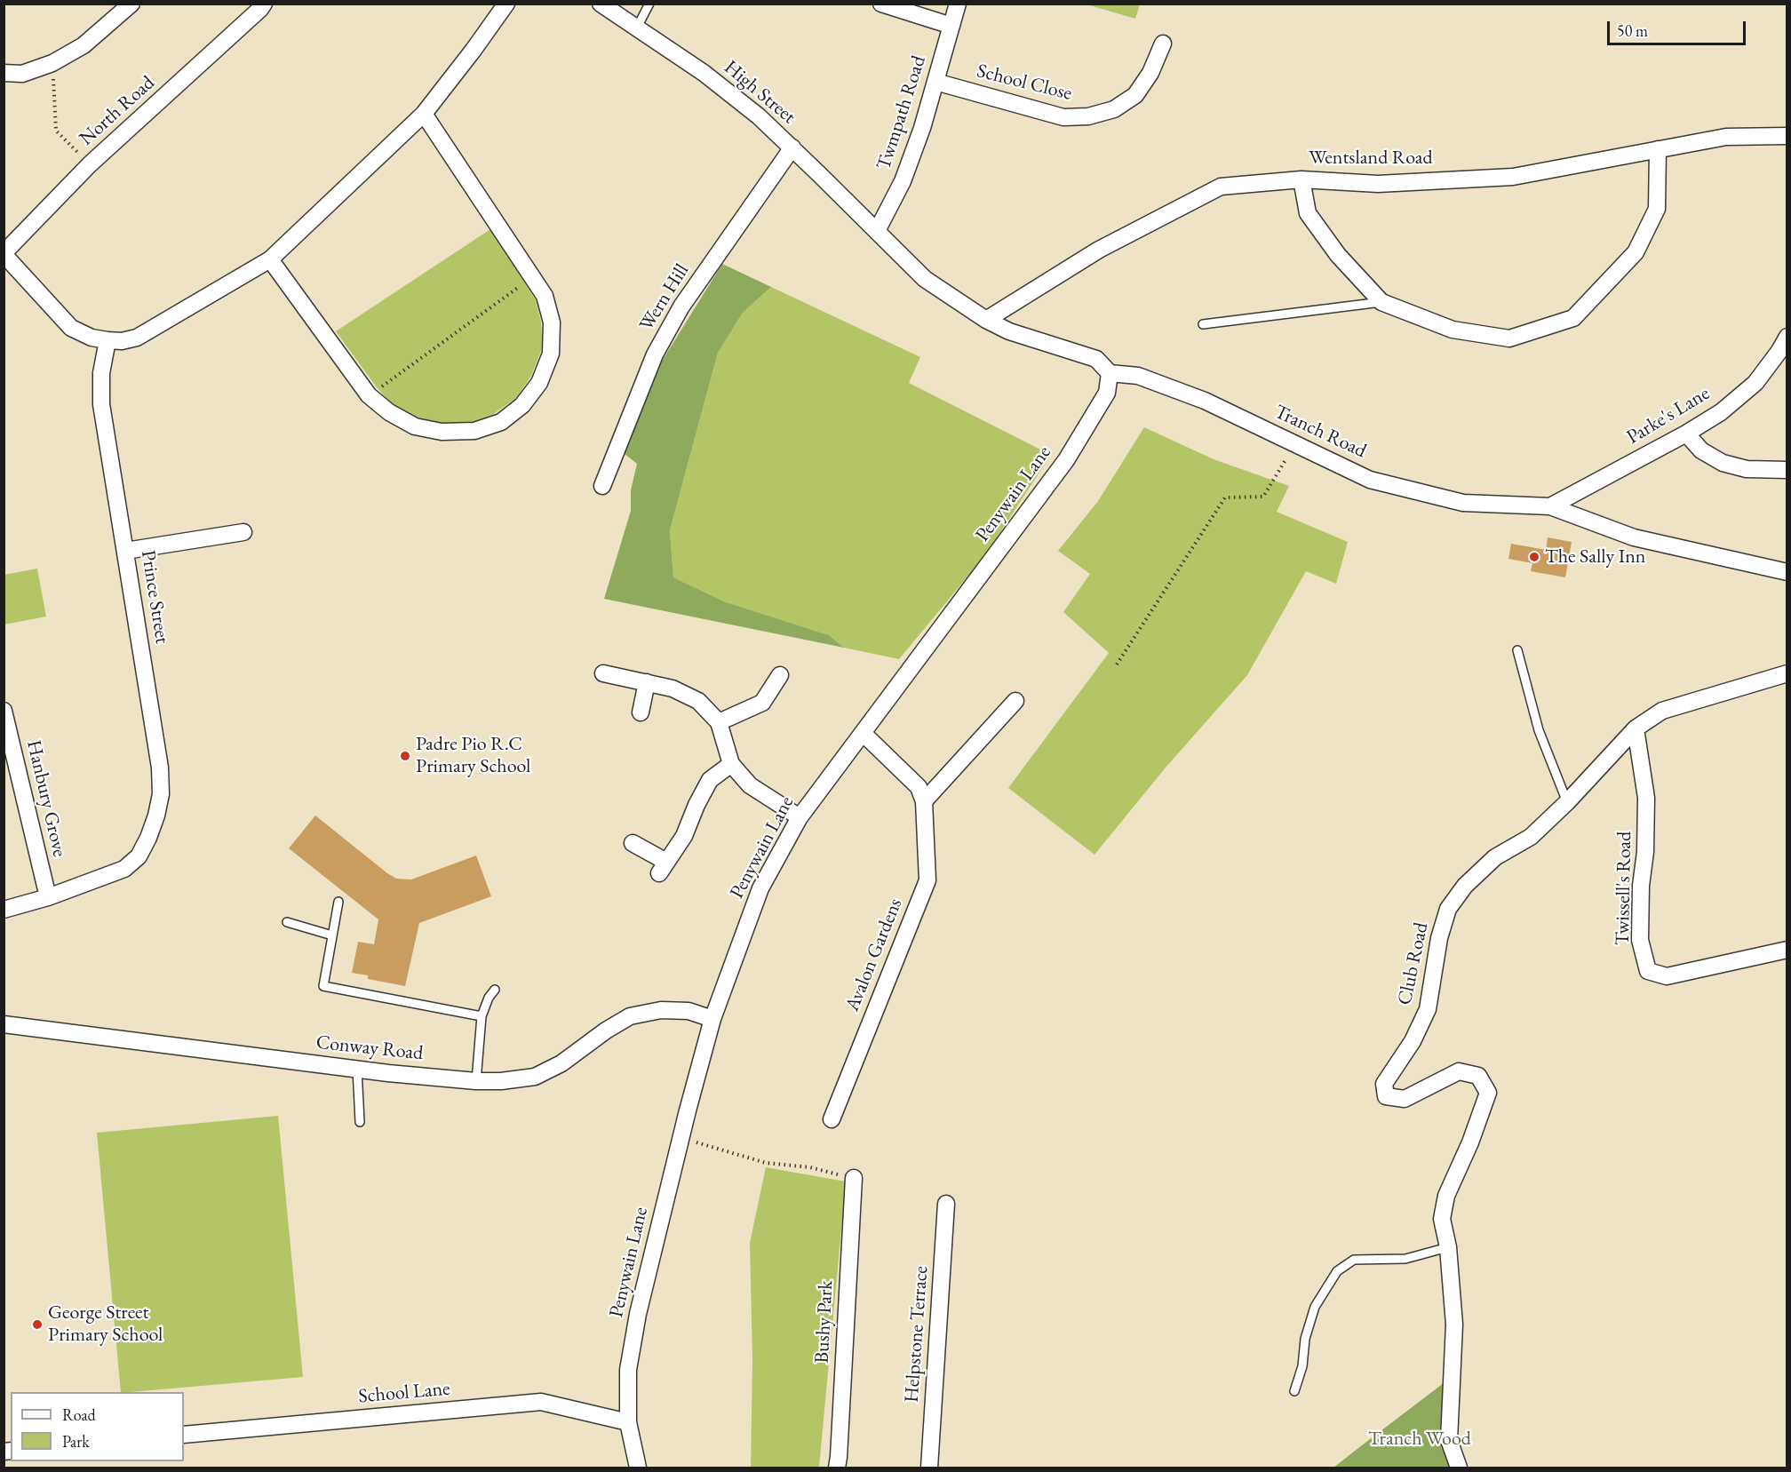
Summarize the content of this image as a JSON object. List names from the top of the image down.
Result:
{
  "streets": {
    "street": [
      "School Close",
      "High Street",
      "North Road",
      "Twmpath Road",
      "Wentsland Road",
      "Wern Hill",
      "Parke's Lane",
      "Tranch Road",
      "Penywain Lane",
      "Prince Street",
      "Hanbury Grove",
      "Twissell's Road",
      "Avalon Gardens",
      "Club Road",
      "Conway Road",
      "Bushy Park",
      "Helpstone Terrace",
      "School Lane"
    ]
  },
  "crossings": [
    ["School Close", "Twmpath Road"],
    ["High Street", "Twmpath Road"],
    ["High Street", "Wern Hill"],
    ["Parke's Lane", "Tranch Road"],
    ["Tranch Road", "Penywain Lane"],
    ["Penywain Lane", "Avalon Gardens"],
    ["Penywain Lane", "Conway Road"],
    ["Penywain Lane", "School Lane"],
    ["Prince Street", "Hanbury Grove"],
    ["Twissell's Road", "Club Road"]
  ],
  "parks": ["Tranch Wood"],
  "places": ["The Sally Inn", "Padre Pio R.C Primary School", "George Street Primary School"],
  "legend": ["Road", "Park"],
  "scale_bar": "50 m"
}
